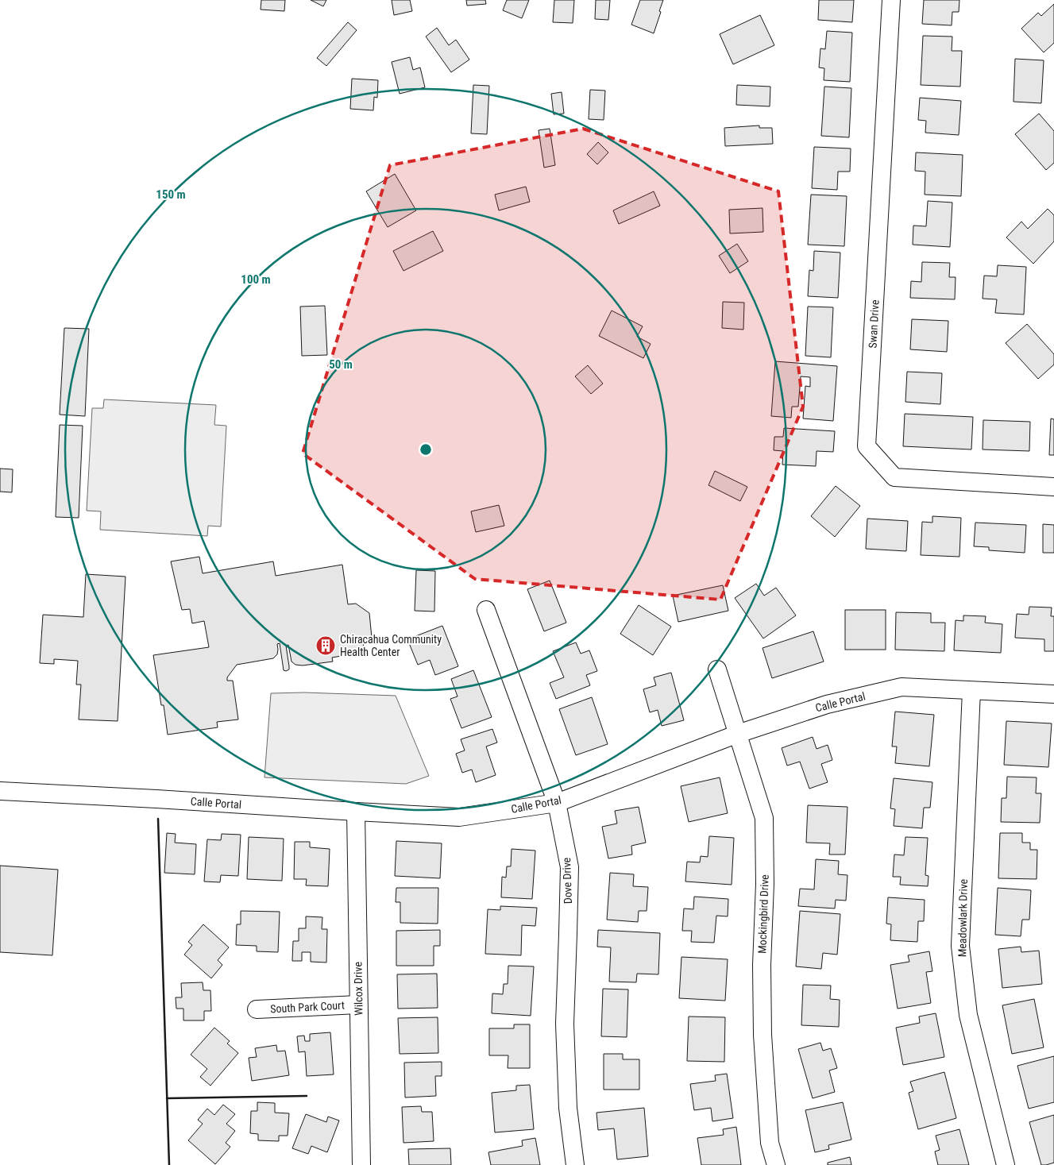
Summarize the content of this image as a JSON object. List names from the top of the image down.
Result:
{
  "streets": {
    "street": [
      "Swan Drive",
      "Calle Portal",
      "Dove Drive",
      "Mockingbird Drive",
      "Meadowlark Drive",
      "Wilcox Drive",
      "South Park Court"
    ]
  },
  "crossings": [
    ["Calle Portal", "Dove Drive"],
    ["Calle Portal", "Mockingbird Drive"],
    ["Calle Portal", "Meadowlark Drive"],
    ["Calle Portal", "Wilcox Drive"],
    ["Wilcox Drive", "South Park Court"]
  ],
  "places": {
    "building": ["Chiracahua Community Health Center"]
  },
  "rings": ["150 m", "100 m", "50 m"]
}
